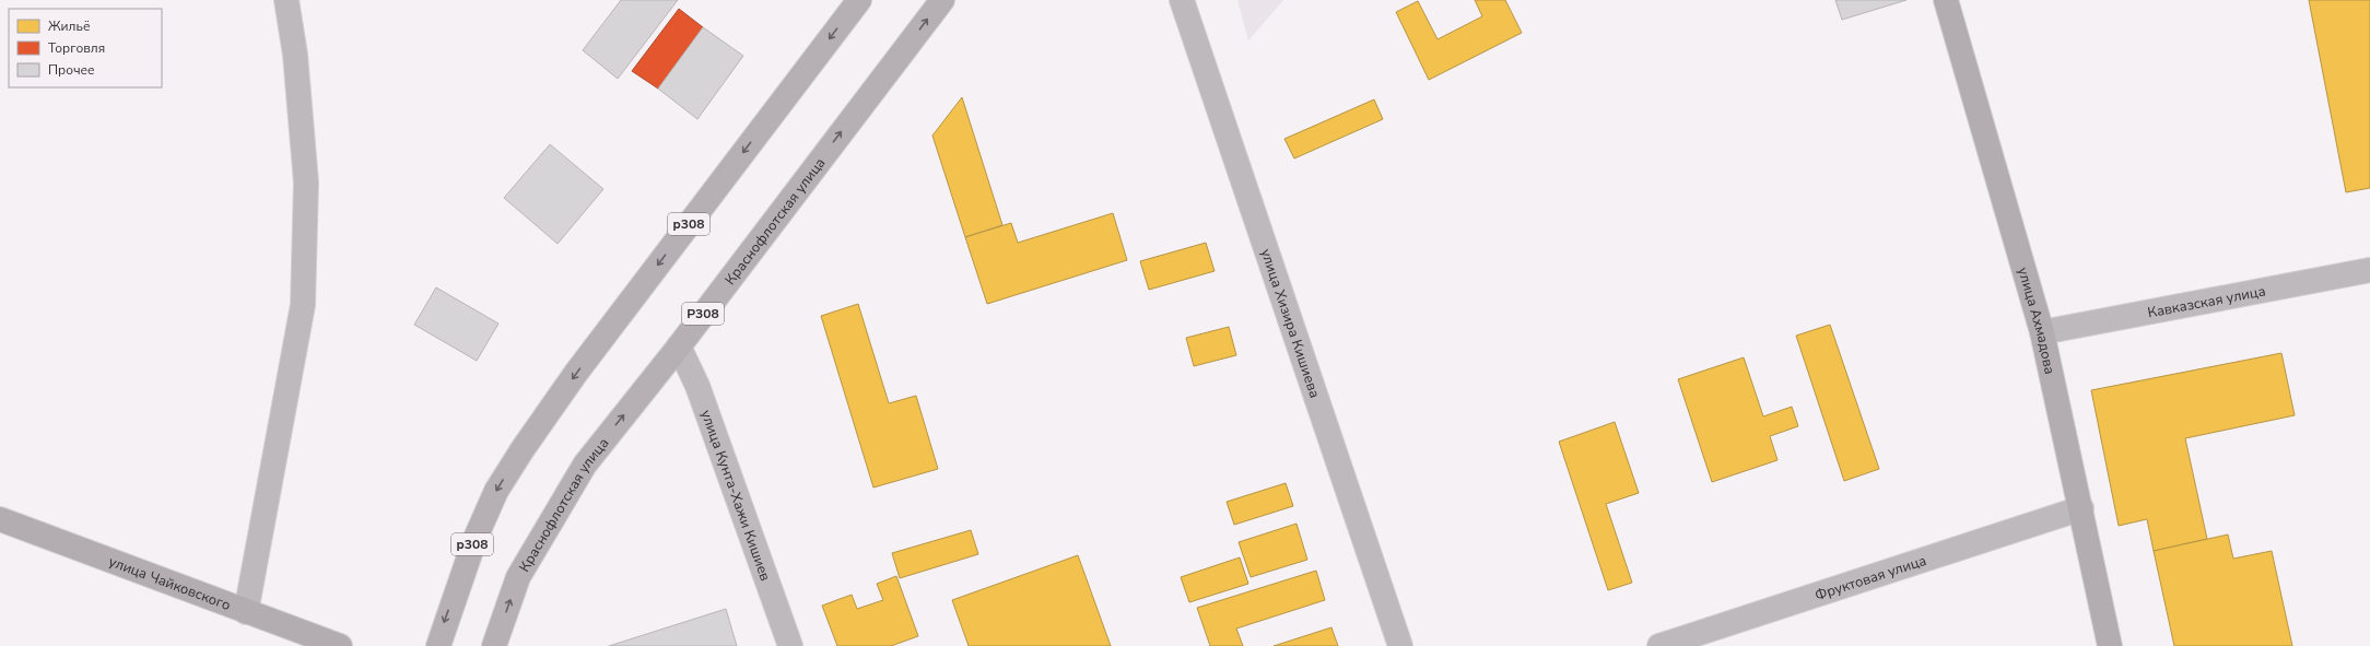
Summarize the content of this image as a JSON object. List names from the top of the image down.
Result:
{
  "streets": {
    "main road": ["Краснофлотская улица", "p308", "P308"],
    "street": [
      "Кавказская улица",
      "улица Ахмадова",
      "улица Хизира Кишиева",
      "улица Кунта-Хажи Кишиев",
      "Фруктовая улица",
      "улица Чайковского"
    ]
  },
  "crossings": [
    ["Краснофлотская улица", "улица Кунта-Хажи Кишиев"],
    ["Кавказская улица", "улица Ахмадова"],
    ["улица Ахмадова", "Фруктовая улица"]
  ],
  "legend": ["Жильё", "Торговля", "Прочее"]
}
